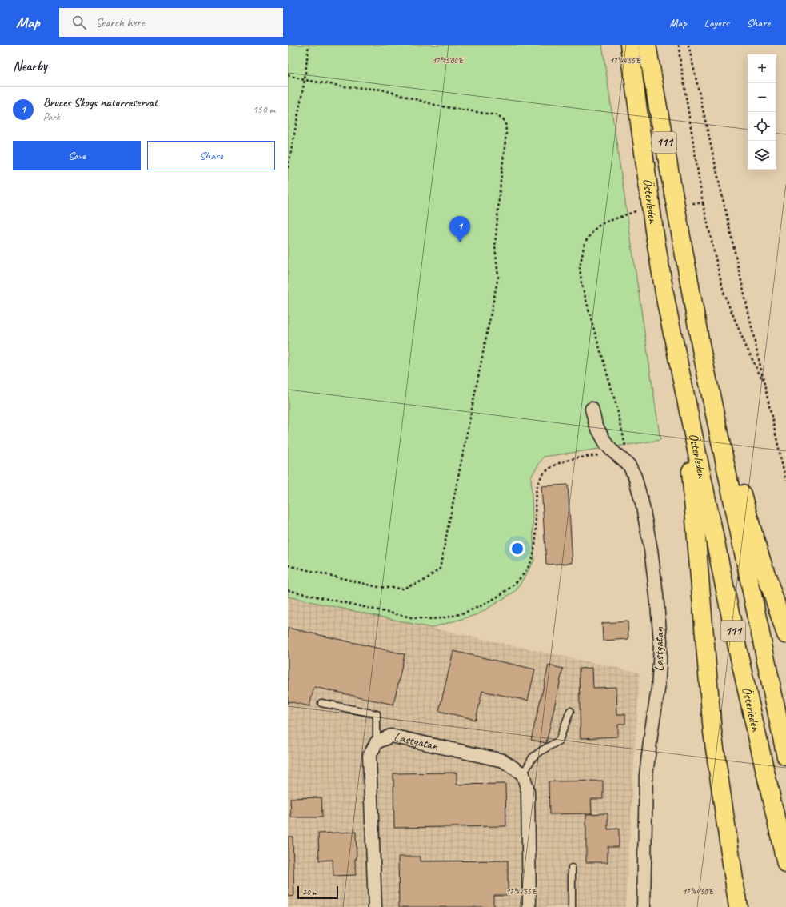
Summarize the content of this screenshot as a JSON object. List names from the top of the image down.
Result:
{
  "streets": {
    "main road": ["111", "Österleden"],
    "street": ["Lastgatan"]
  },
  "scale_bar": "20 m",
  "page": {
    "header": "Map",
    "search": "Search here",
    "nav": ["Map", "Layers", "Share"],
    "heading": "Nearby",
    "map_buttons": ["+", "−"],
    "list": [
      {
        "mark": "1",
        "name": "Bruces Skogs naturreservat",
        "note": "Park",
        "value": "150 m"
      }
    ],
    "buttons": ["Save", "Share"],
    "pins": "1",
    "scale": "20 m"
  },
  "coordinates": ["12°45'00\"E", "12°44'55\"E", "12°44'50\"E"]
}
